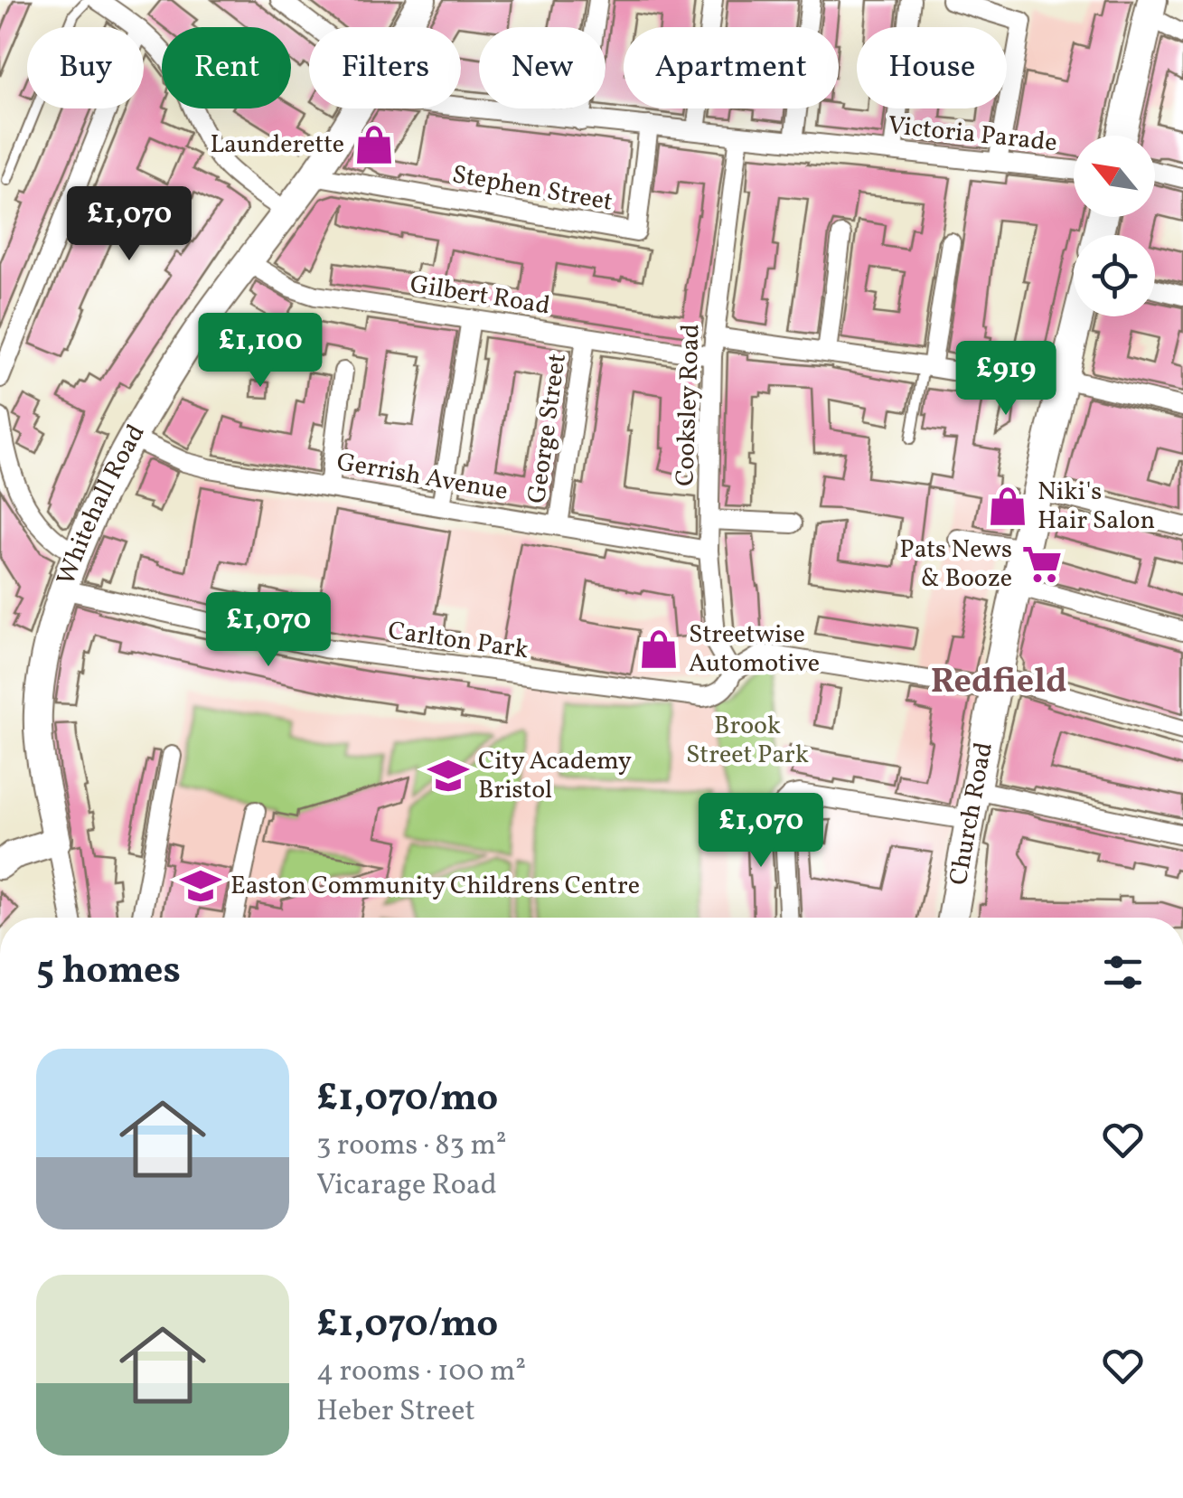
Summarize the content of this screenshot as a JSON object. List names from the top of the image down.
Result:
{
  "streets": {
    "main road": ["Whitehall Road", "Church Road"],
    "street": [
      "Victoria Parade",
      "Stephen Street",
      "Gilbert Road",
      "Cooksley Road",
      "George Street",
      "Gerrish Avenue",
      "Carlton Park"
    ]
  },
  "crossings": [
    ["Victoria Parade", "Stephen Street"],
    ["Victoria Parade", "Cooksley Road"],
    ["Stephen Street", "Whitehall Road"],
    ["Gilbert Road", "Cooksley Road"],
    ["Gilbert Road", "George Street"],
    ["Gilbert Road", "Whitehall Road"],
    ["Gilbert Road", "Church Road"],
    ["Cooksley Road", "Gerrish Avenue"],
    ["Cooksley Road", "Carlton Park"],
    ["George Street", "Gerrish Avenue"],
    ["Gerrish Avenue", "Whitehall Road"],
    ["Whitehall Road", "Carlton Park"],
    ["Carlton Park", "Church Road"]
  ],
  "districts": ["Redfield"],
  "parks": ["Brook Street Park"],
  "places": {
    "shop": ["Launderette", "Niki's Hair Salon", "Streetwise Automotive"],
    "supermarket": ["Pats News & Booze"],
    "school or university": ["City Academy Bristol", "Easton Community Childrens Centre"]
  },
  "north": "top left",
  "page": {
    "chip": [
      "Buy",
      "Rent",
      "Filters",
      "New",
      "Apartment",
      "House"
    ],
    "price": [
      "£1,070",
      "£1,100",
      "£919",
      "£1,070",
      "£1,070"
    ],
    "heading": "5 homes",
    "list": [
      {
        "name": "£1,070/mo",
        "note": "3 rooms · 83 m² · Vicarage Road"
      },
      {
        "name": "£1,070/mo",
        "note": "4 rooms · 100 m² · Heber Street"
      }
    ]
  }
}
